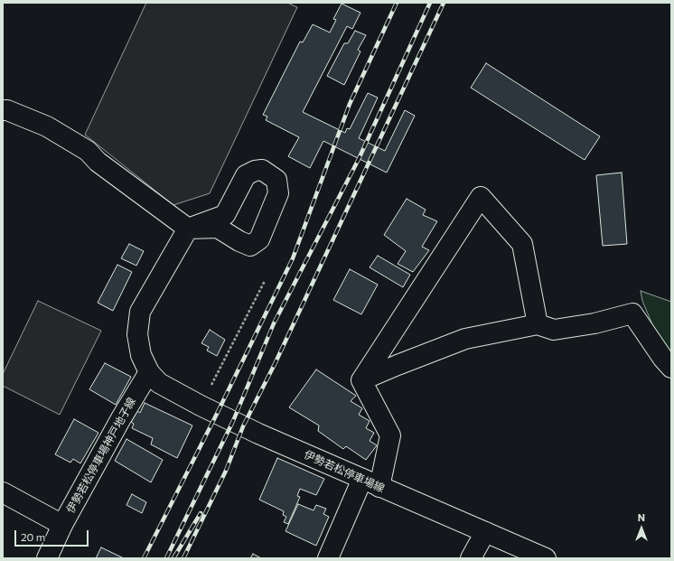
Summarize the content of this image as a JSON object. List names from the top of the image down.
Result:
{
  "streets": {
    "street": ["伊勢若松停車場神戸地子線", "伊勢若松停車場線"]
  },
  "crossings": [
    ["伊勢若松停車場神戸地子線", "伊勢若松停車場線"]
  ],
  "scale_bar": "20 m",
  "north": "top"
}
